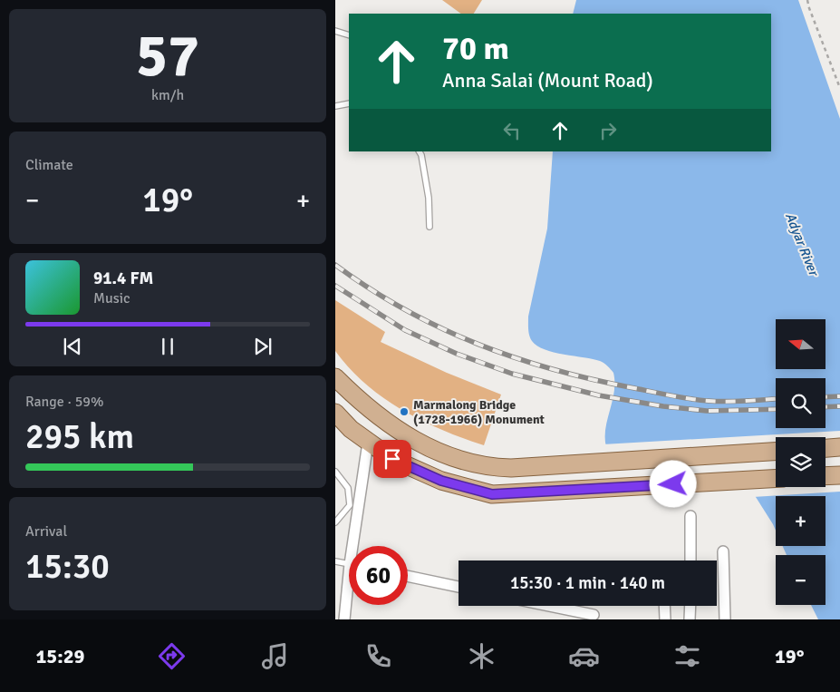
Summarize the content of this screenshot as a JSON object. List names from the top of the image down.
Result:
{
  "water": ["Adyar River"],
  "places": ["Marmalong Bridge (1728-1966) Monument"],
  "north": "left",
  "page": {
    "tile": [
      ["57", "km/h"],
      "Climate",
      ["Range · 59%", "295 km"],
      ["Arrival", "15:30"]
    ],
    "turn": ["70 m", "Anna Salai (Mount Road)"],
    "heat": ["−", "19°", "+"],
    "song": ["91.4 FM", "Music"],
    "map_buttons": ["+", "−"],
    "limit": "60",
    "trip": "15:30 · 1 min · 140 m",
    "tabs": ["15:29", "19°"]
  }
}
